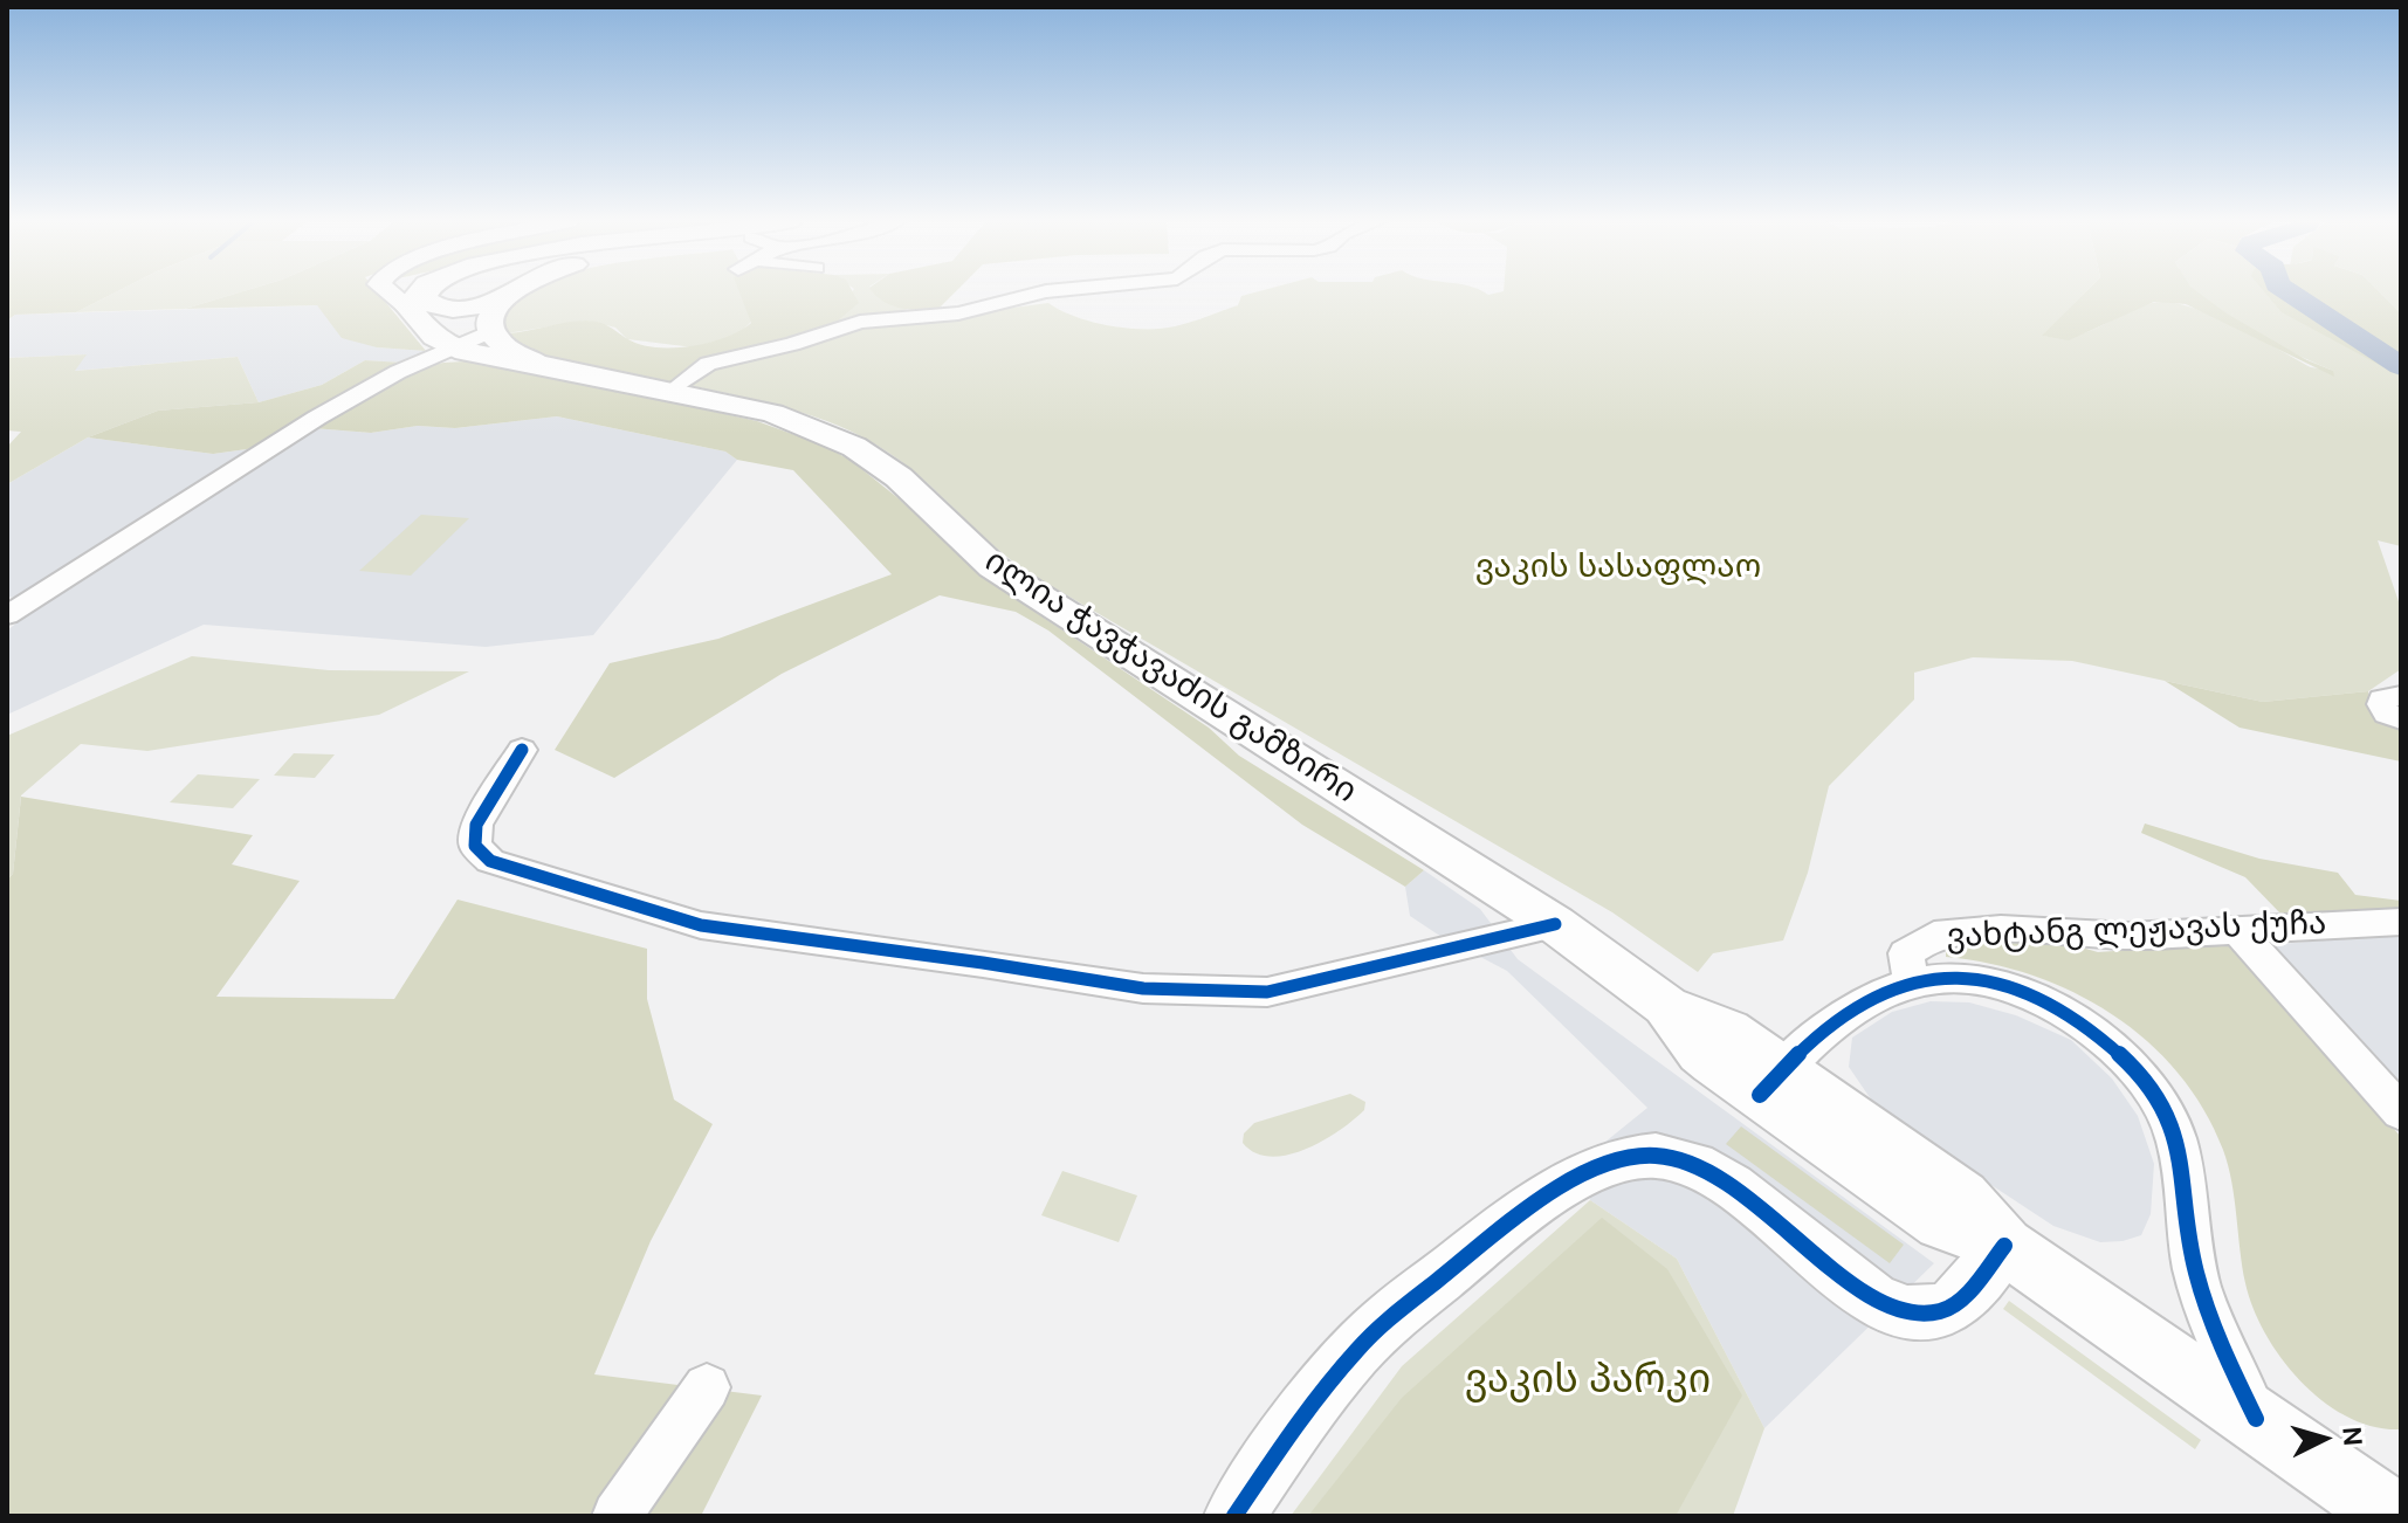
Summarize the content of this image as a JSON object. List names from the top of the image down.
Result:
{
  "streets": {
    "main road": ["ილია ჭავჭავაძის გამზირი"],
    "street": ["ვახტანგ ლეჟავას ქუჩა"]
  },
  "parks": ["ვაკის სასაფლაო", "ვაკის პარკი"],
  "north": "right"
}
